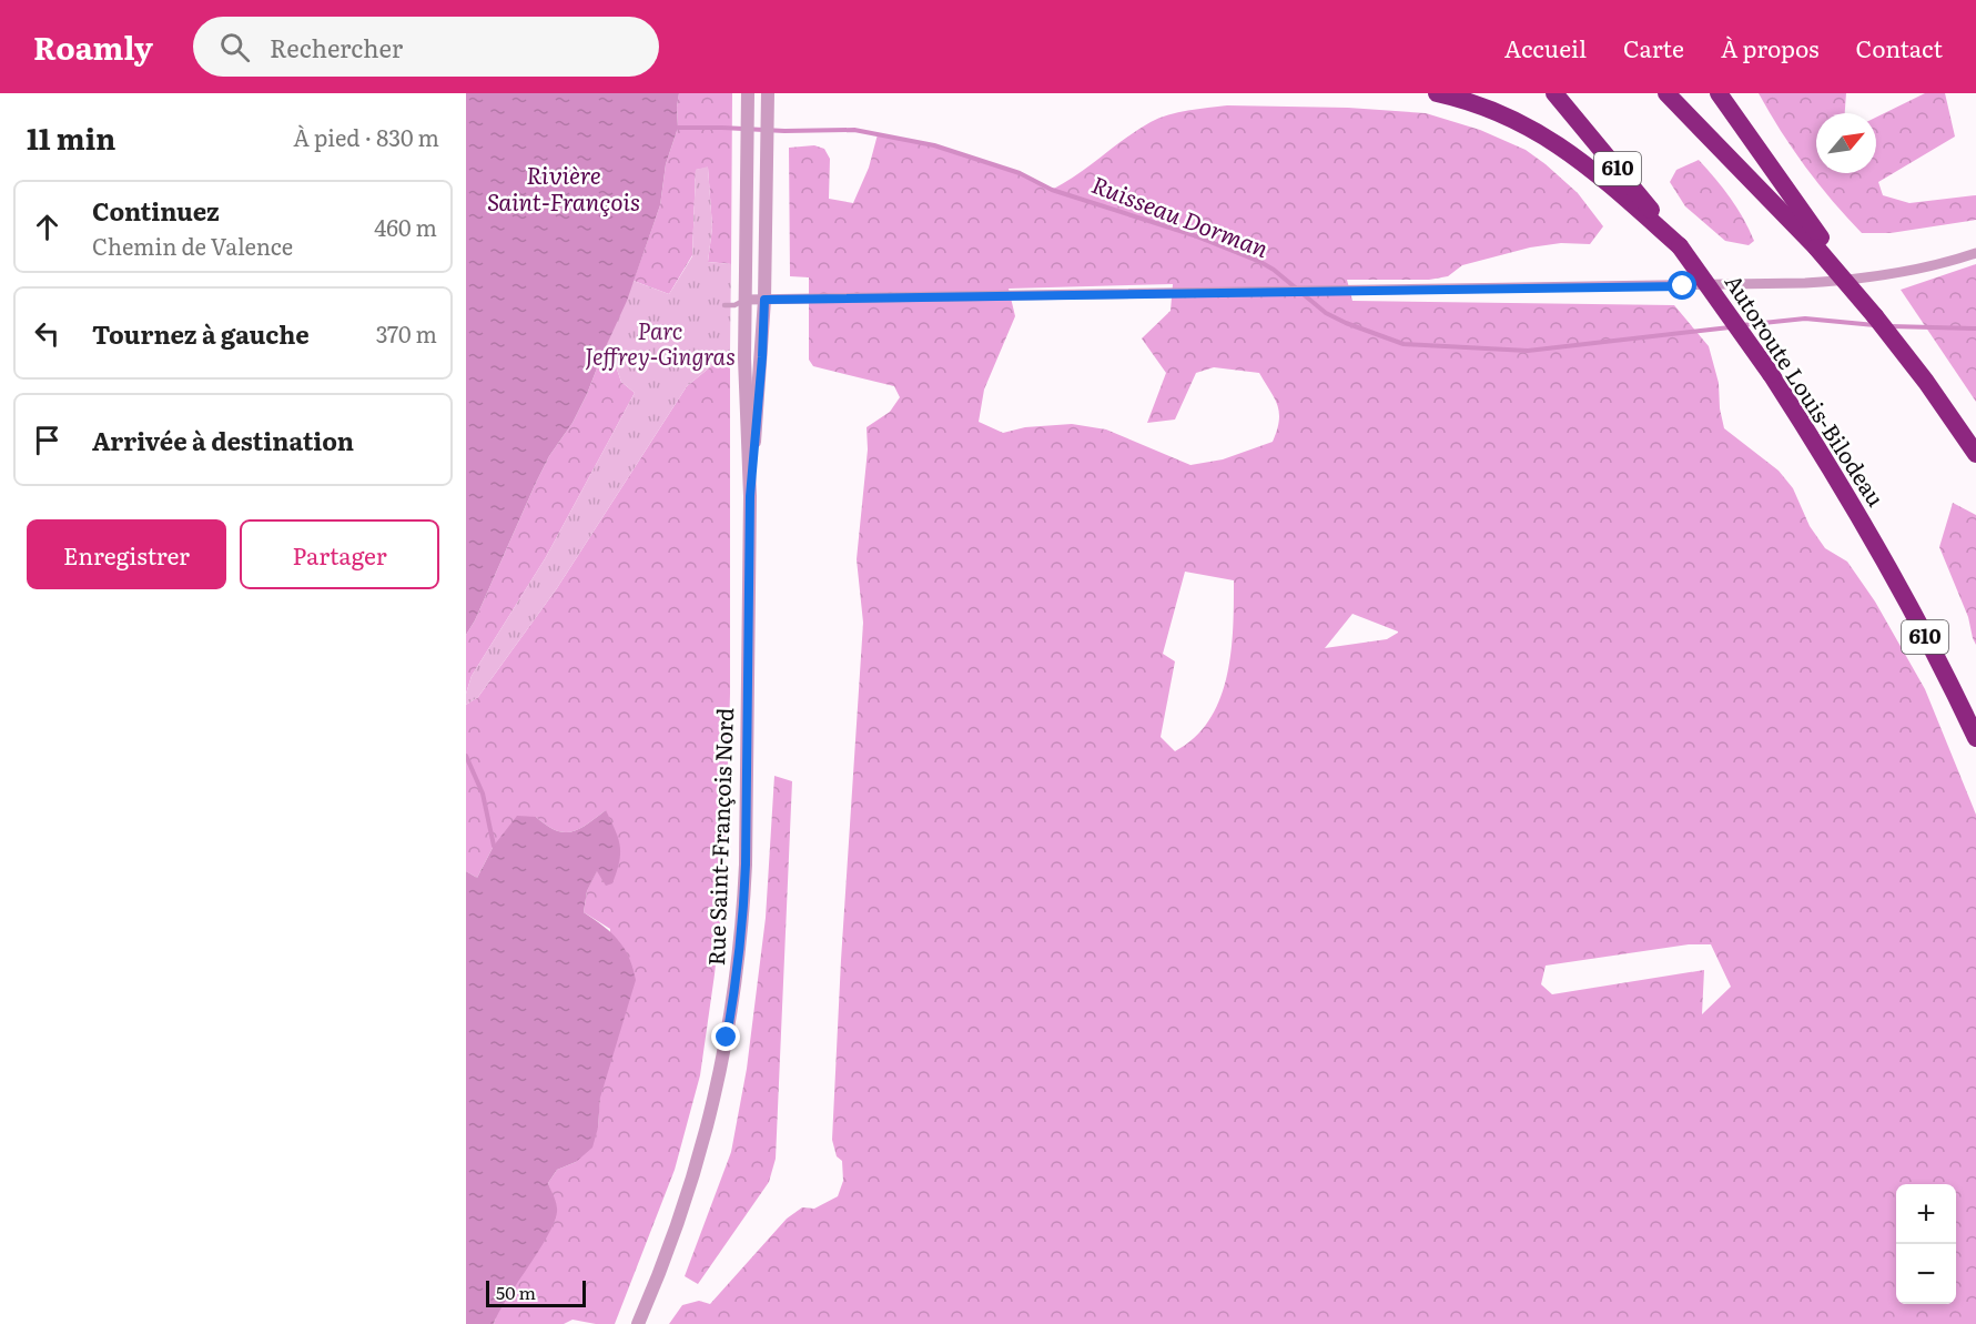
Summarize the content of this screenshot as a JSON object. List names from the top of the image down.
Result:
{
  "streets": {
    "highway": ["610", "Autoroute Louis-Bilodeau"],
    "street": ["Rue Saint-François Nord"]
  },
  "water": ["Rivière Saint-François", "Ruisseau Dorman"],
  "parks": ["Parc Jeffrey-Gingras"],
  "scale_bar": "50 m",
  "north": "top right",
  "page": {
    "header": "Roamly",
    "search": "Rechercher",
    "nav": [
      "Accueil",
      "Carte",
      "À propos",
      "Contact"
    ],
    "heading": ["11 min", "À pied · 830 m"],
    "list": [
      ["Continuez", "Chemin de Valence", "460 m"],
      ["Tournez à gauche", "370 m"],
      "Arrivée à destination"
    ],
    "buttons": ["Enregistrer", "Partager"],
    "map_buttons": ["+", "−"],
    "scale": "50 m"
  }
}
